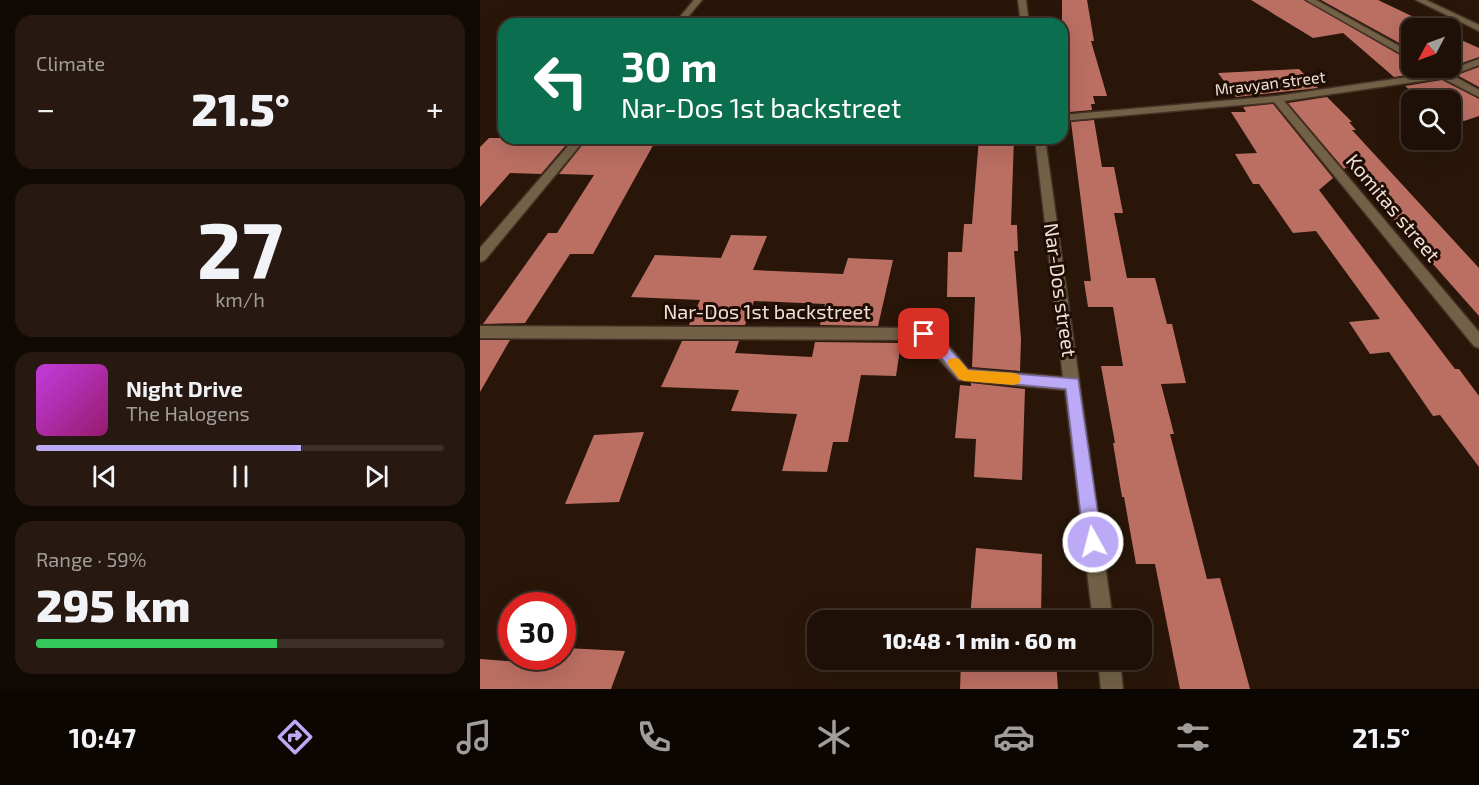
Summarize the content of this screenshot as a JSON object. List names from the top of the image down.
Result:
{
  "streets": {
    "street": [
      "Mravyan street",
      "Komitas street",
      "Nar-Dos street",
      "Nar-Dos 1st backstreet"
    ]
  },
  "crossings": [
    ["Mravyan street", "Komitas street"],
    ["Nar-Dos street", "Nar-Dos 1st backstreet"]
  ],
  "north": "bottom left",
  "page": {
    "tile": [
      "Climate",
      ["27", "km/h"],
      ["Range · 59%", "295 km"]
    ],
    "turn": ["30 m", "Nar-Dos 1st backstreet"],
    "heat": ["−", "21.5°", "+"],
    "song": ["Night Drive", "The Halogens"],
    "limit": "30",
    "trip": "10:48 · 1 min · 60 m",
    "tabs": ["10:47", "21.5°"]
  }
}
